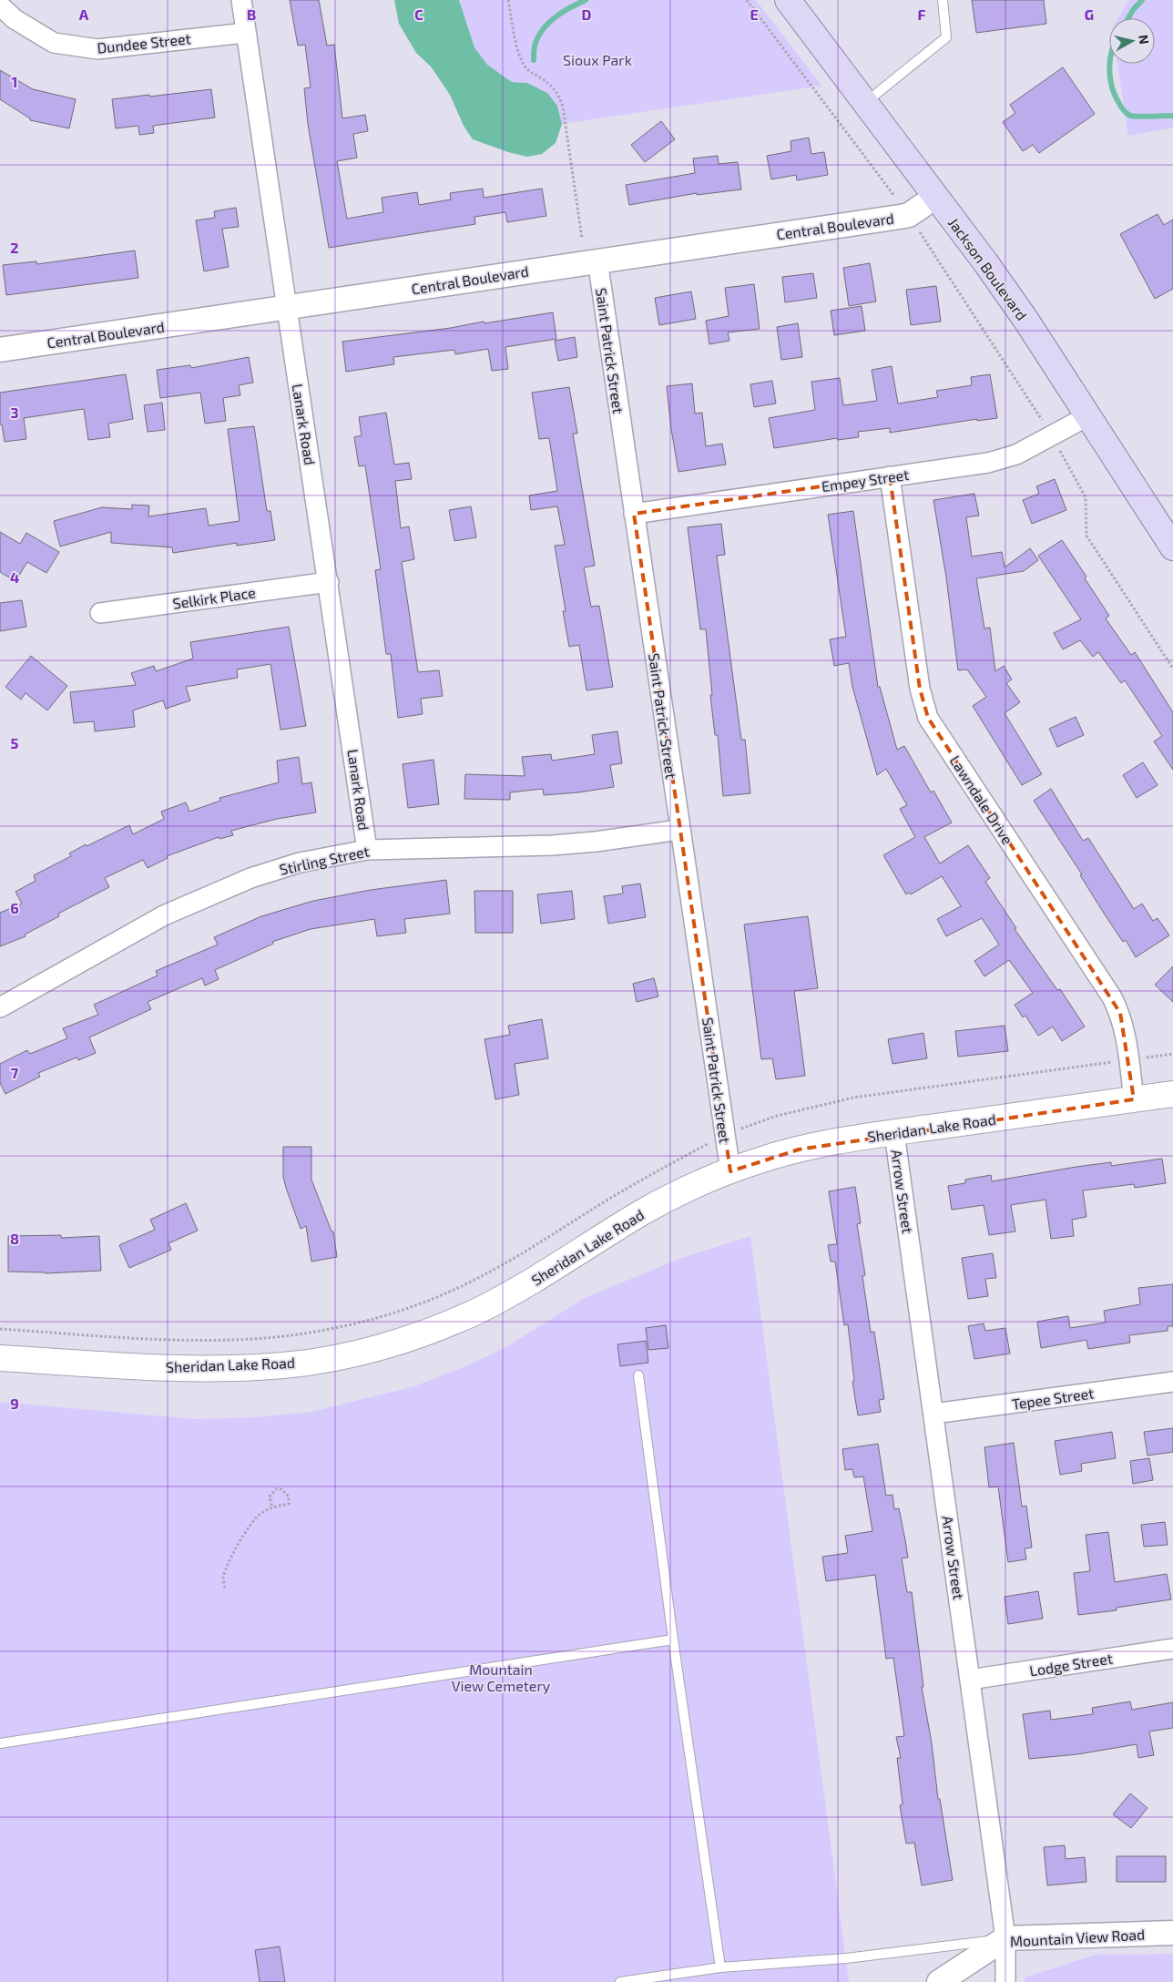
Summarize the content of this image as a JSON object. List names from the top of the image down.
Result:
{
  "streets": {
    "main road": ["Jackson Boulevard", "Sheridan Lake Road"],
    "street": [
      "Dundee Street",
      "Central Boulevard",
      "Saint Patrick Street",
      "Lanark Road",
      "Empey Street",
      "Selkirk Place",
      "Lawndale Drive",
      "Stirling Street",
      "Arrow Street",
      "Tepee Street",
      "Lodge Street",
      "Mountain View Road"
    ]
  },
  "crossings": [
    ["Dundee Street", "Lanark Road"],
    ["Central Boulevard", "Jackson Boulevard"],
    ["Central Boulevard", "Saint Patrick Street"],
    ["Central Boulevard", "Lanark Road"],
    ["Jackson Boulevard", "Empey Street"],
    ["Saint Patrick Street", "Empey Street"],
    ["Saint Patrick Street", "Stirling Street"],
    ["Saint Patrick Street", "Sheridan Lake Road"],
    ["Lanark Road", "Selkirk Place"],
    ["Lanark Road", "Stirling Street"],
    ["Empey Street", "Lawndale Drive"],
    ["Lawndale Drive", "Sheridan Lake Road"],
    ["Sheridan Lake Road", "Arrow Street"],
    ["Arrow Street", "Tepee Street"],
    ["Arrow Street", "Lodge Street"],
    ["Arrow Street", "Mountain View Road"]
  ],
  "parks": ["Sioux Park", "Mountain View Cemetery"],
  "north": "right",
  "grid": {
    "columns": [
      "A",
      "B",
      "C",
      "D",
      "E",
      "F",
      "G"
    ],
    "rows": [
      "1",
      "2",
      "3",
      "4",
      "5",
      "6",
      "7",
      "8",
      "9"
    ]
  }
}
